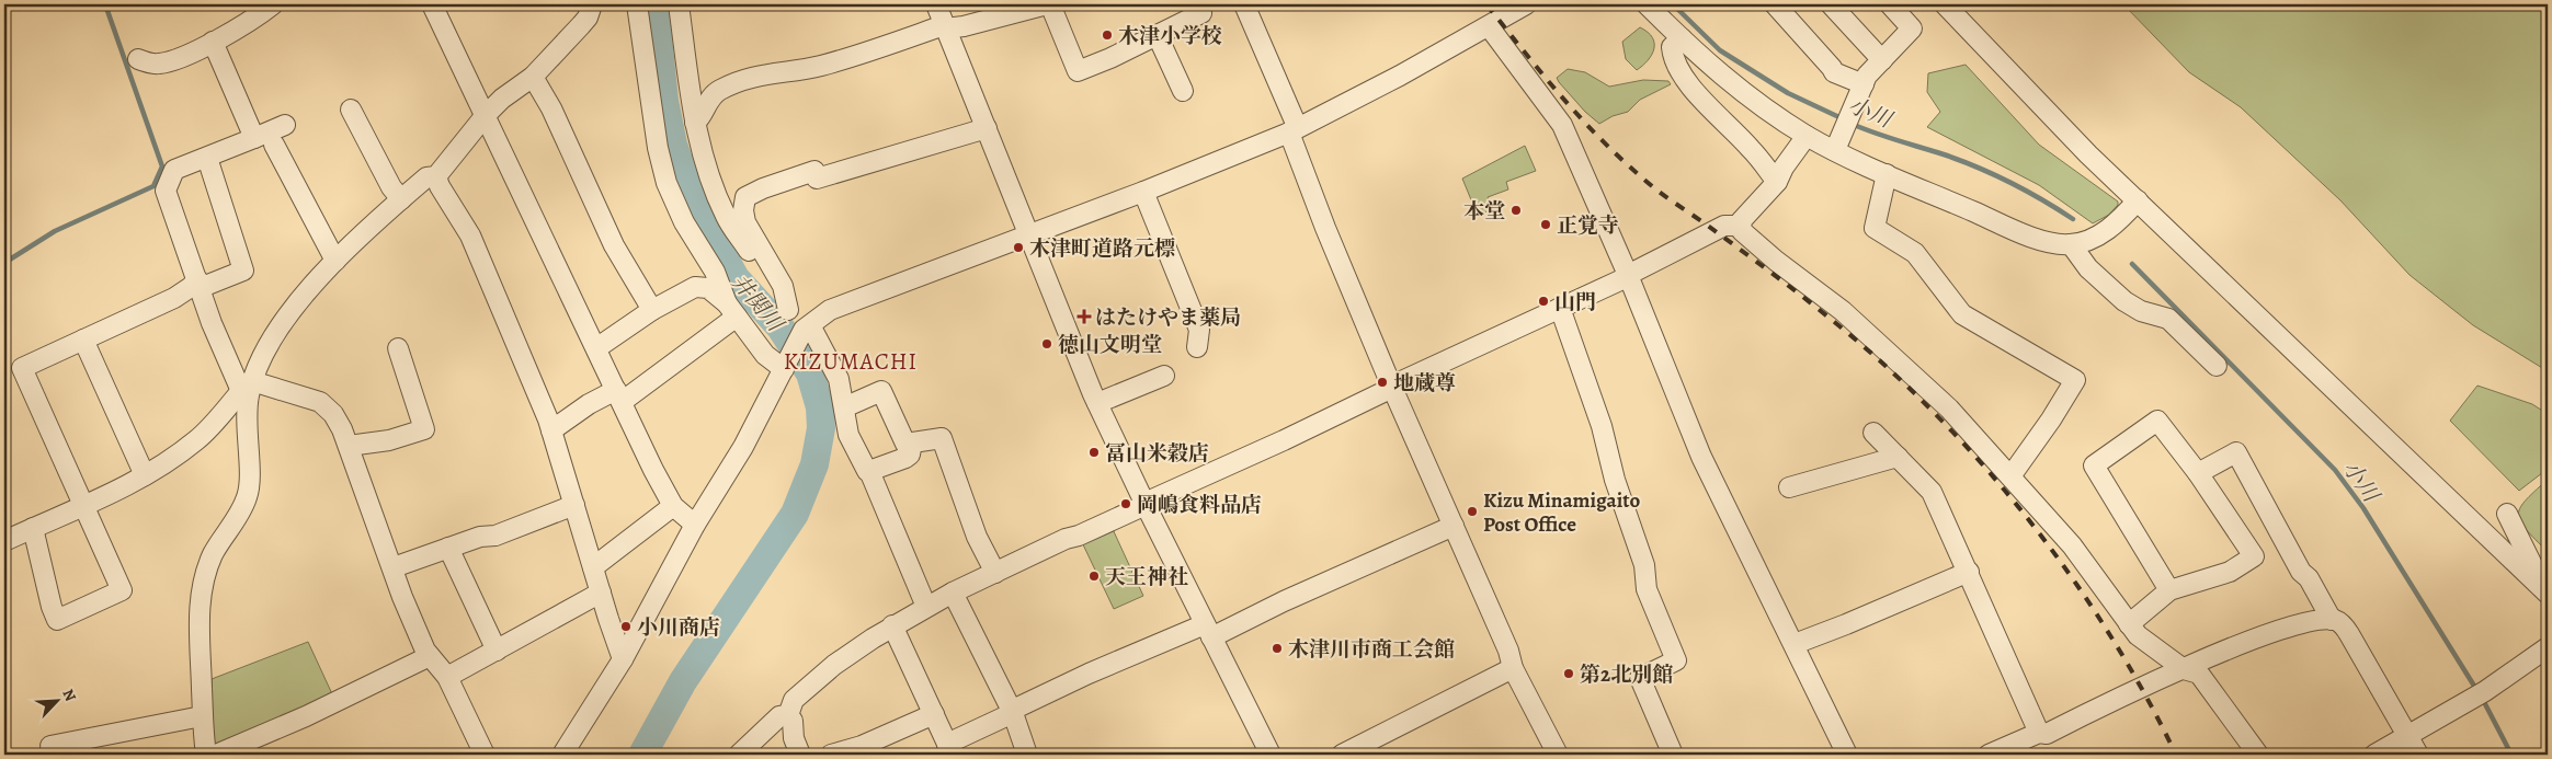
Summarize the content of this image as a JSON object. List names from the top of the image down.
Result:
{
  "districts": ["KIZUMACHI"],
  "water": ["小川", "井関川"],
  "places": {
    "other": [
      "木津小学校",
      "本堂",
      "正覚寺",
      "木津町道路元標",
      "山門",
      "徳山文明堂",
      "地蔵尊",
      "冨山米穀店",
      "岡嶋食料品店",
      "Kizu Minamigaito Post Office",
      "天王神社",
      "小川商店",
      "木津川市商工会館",
      "第2北別館"
    ],
    "health": ["はたけやま薬局"]
  },
  "north": "top right"
}
